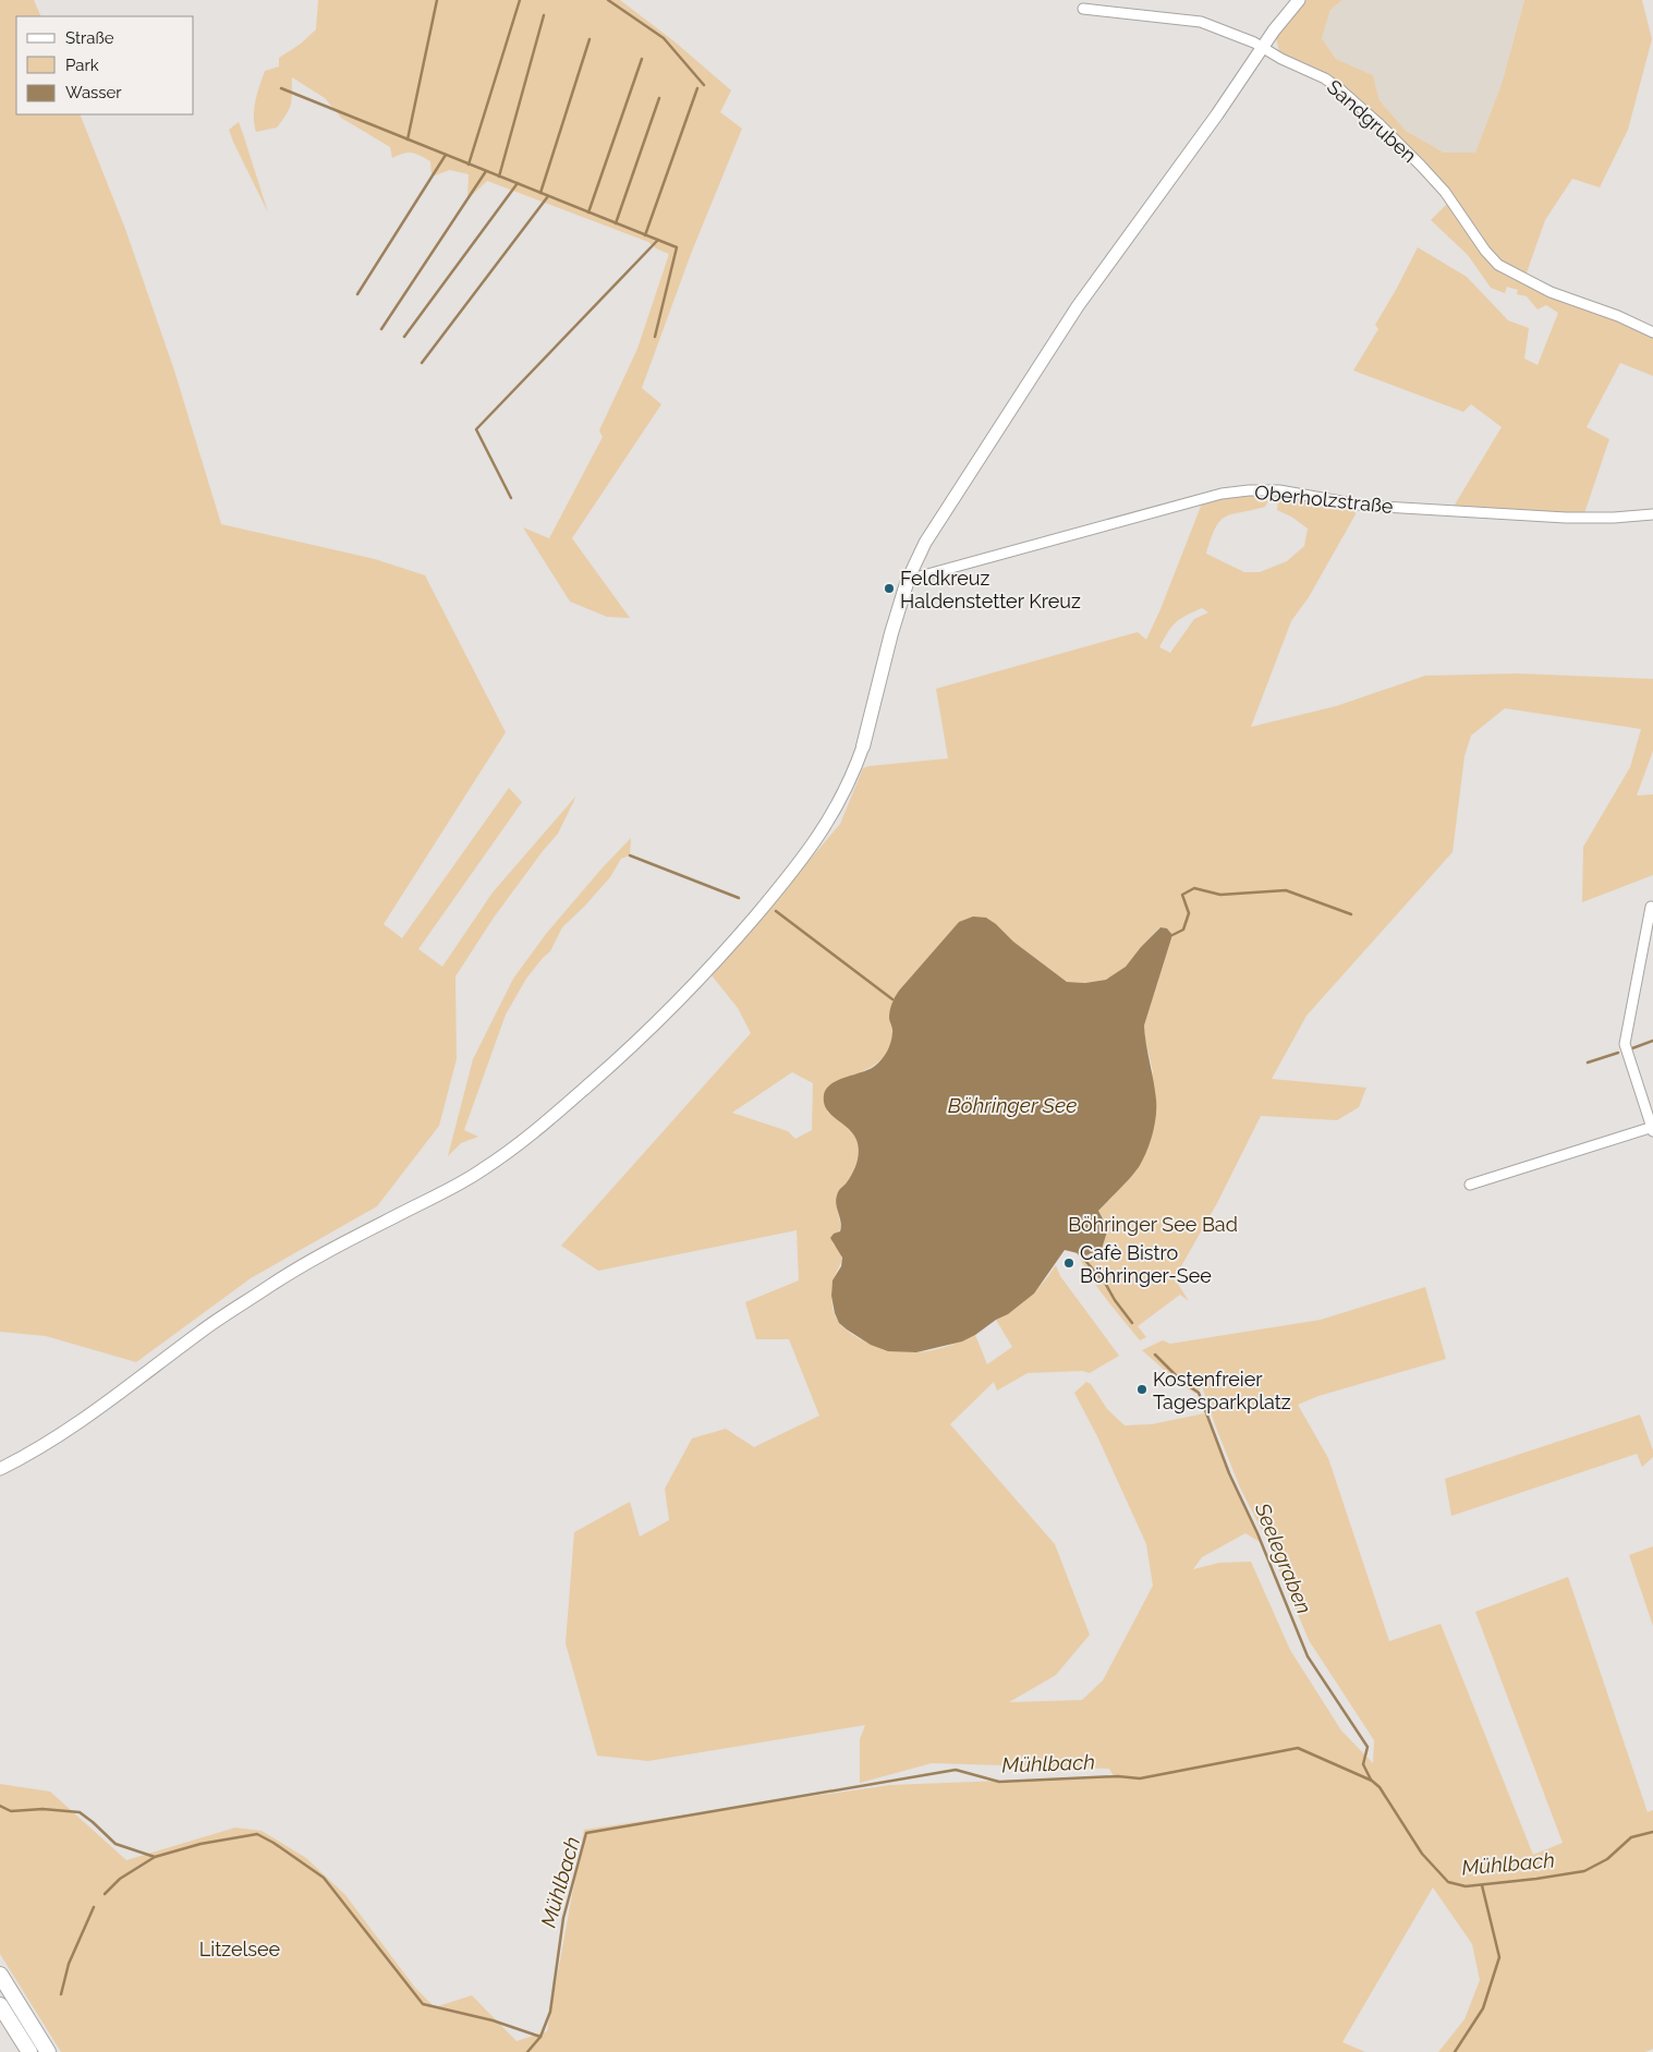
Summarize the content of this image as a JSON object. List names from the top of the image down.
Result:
{
  "streets": {
    "street": ["Sandgruben", "Oberholzstraße"]
  },
  "water": ["Böhringer See", "Seelegraben", "Mühlbach"],
  "parks": ["Böhringer See Bad", "Litzelsee"],
  "places": ["Feldkreuz Haldenstetter Kreuz", "Cafè Bistro Böhringer-See", "Kostenfreier Tagesparkplatz"],
  "legend": ["Straße", "Park", "Wasser"]
}
